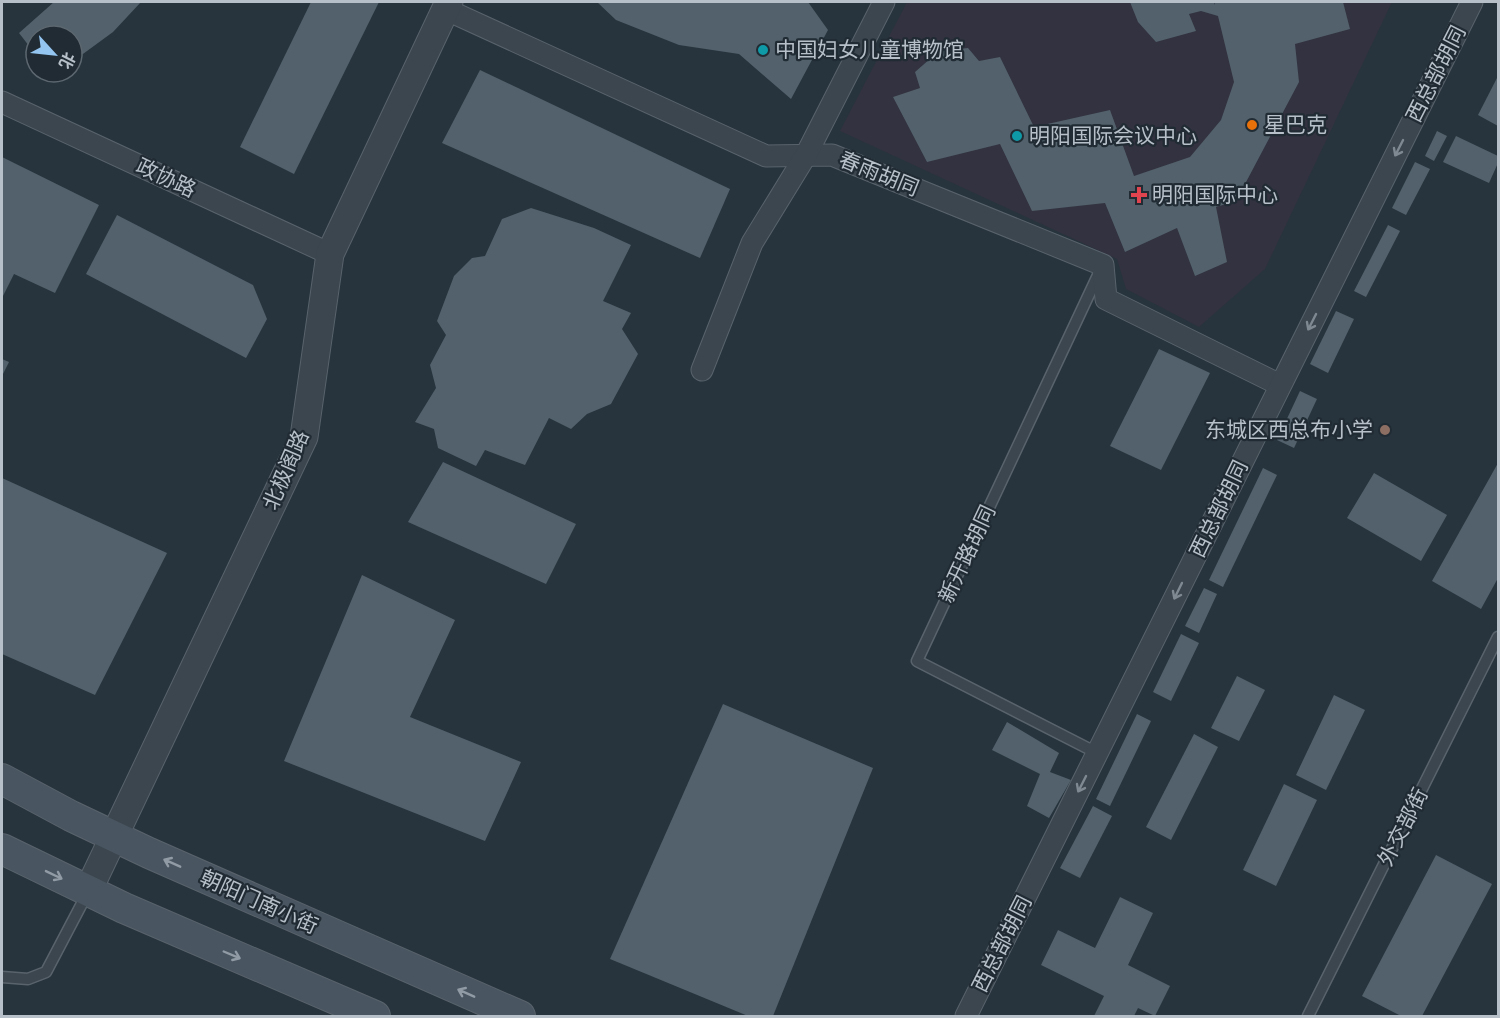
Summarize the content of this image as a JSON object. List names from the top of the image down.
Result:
{
  "streets": {
    "main road": ["朝阳门南小街"],
    "street": [
      "西总部胡同",
      "春雨胡同",
      "政协路",
      "北极阁路"
    ],
    "lane": ["新开路胡同", "外交部街"]
  },
  "crossings": [
    ["西总部胡同", "新开路胡同"],
    ["春雨胡同", "北极阁路"],
    ["春雨胡同", "新开路胡同"],
    ["政协路", "北极阁路"],
    ["北极阁路", "朝阳门南小街"]
  ],
  "one_way": ["西总部胡同"],
  "places": {
    "other": [
      "中国妇女儿童博物馆",
      "星巴克",
      "明阳国际会议中心",
      "东城区西总布小学"
    ],
    "health": ["明阳国际中心"]
  },
  "north": "bottom right"
}
